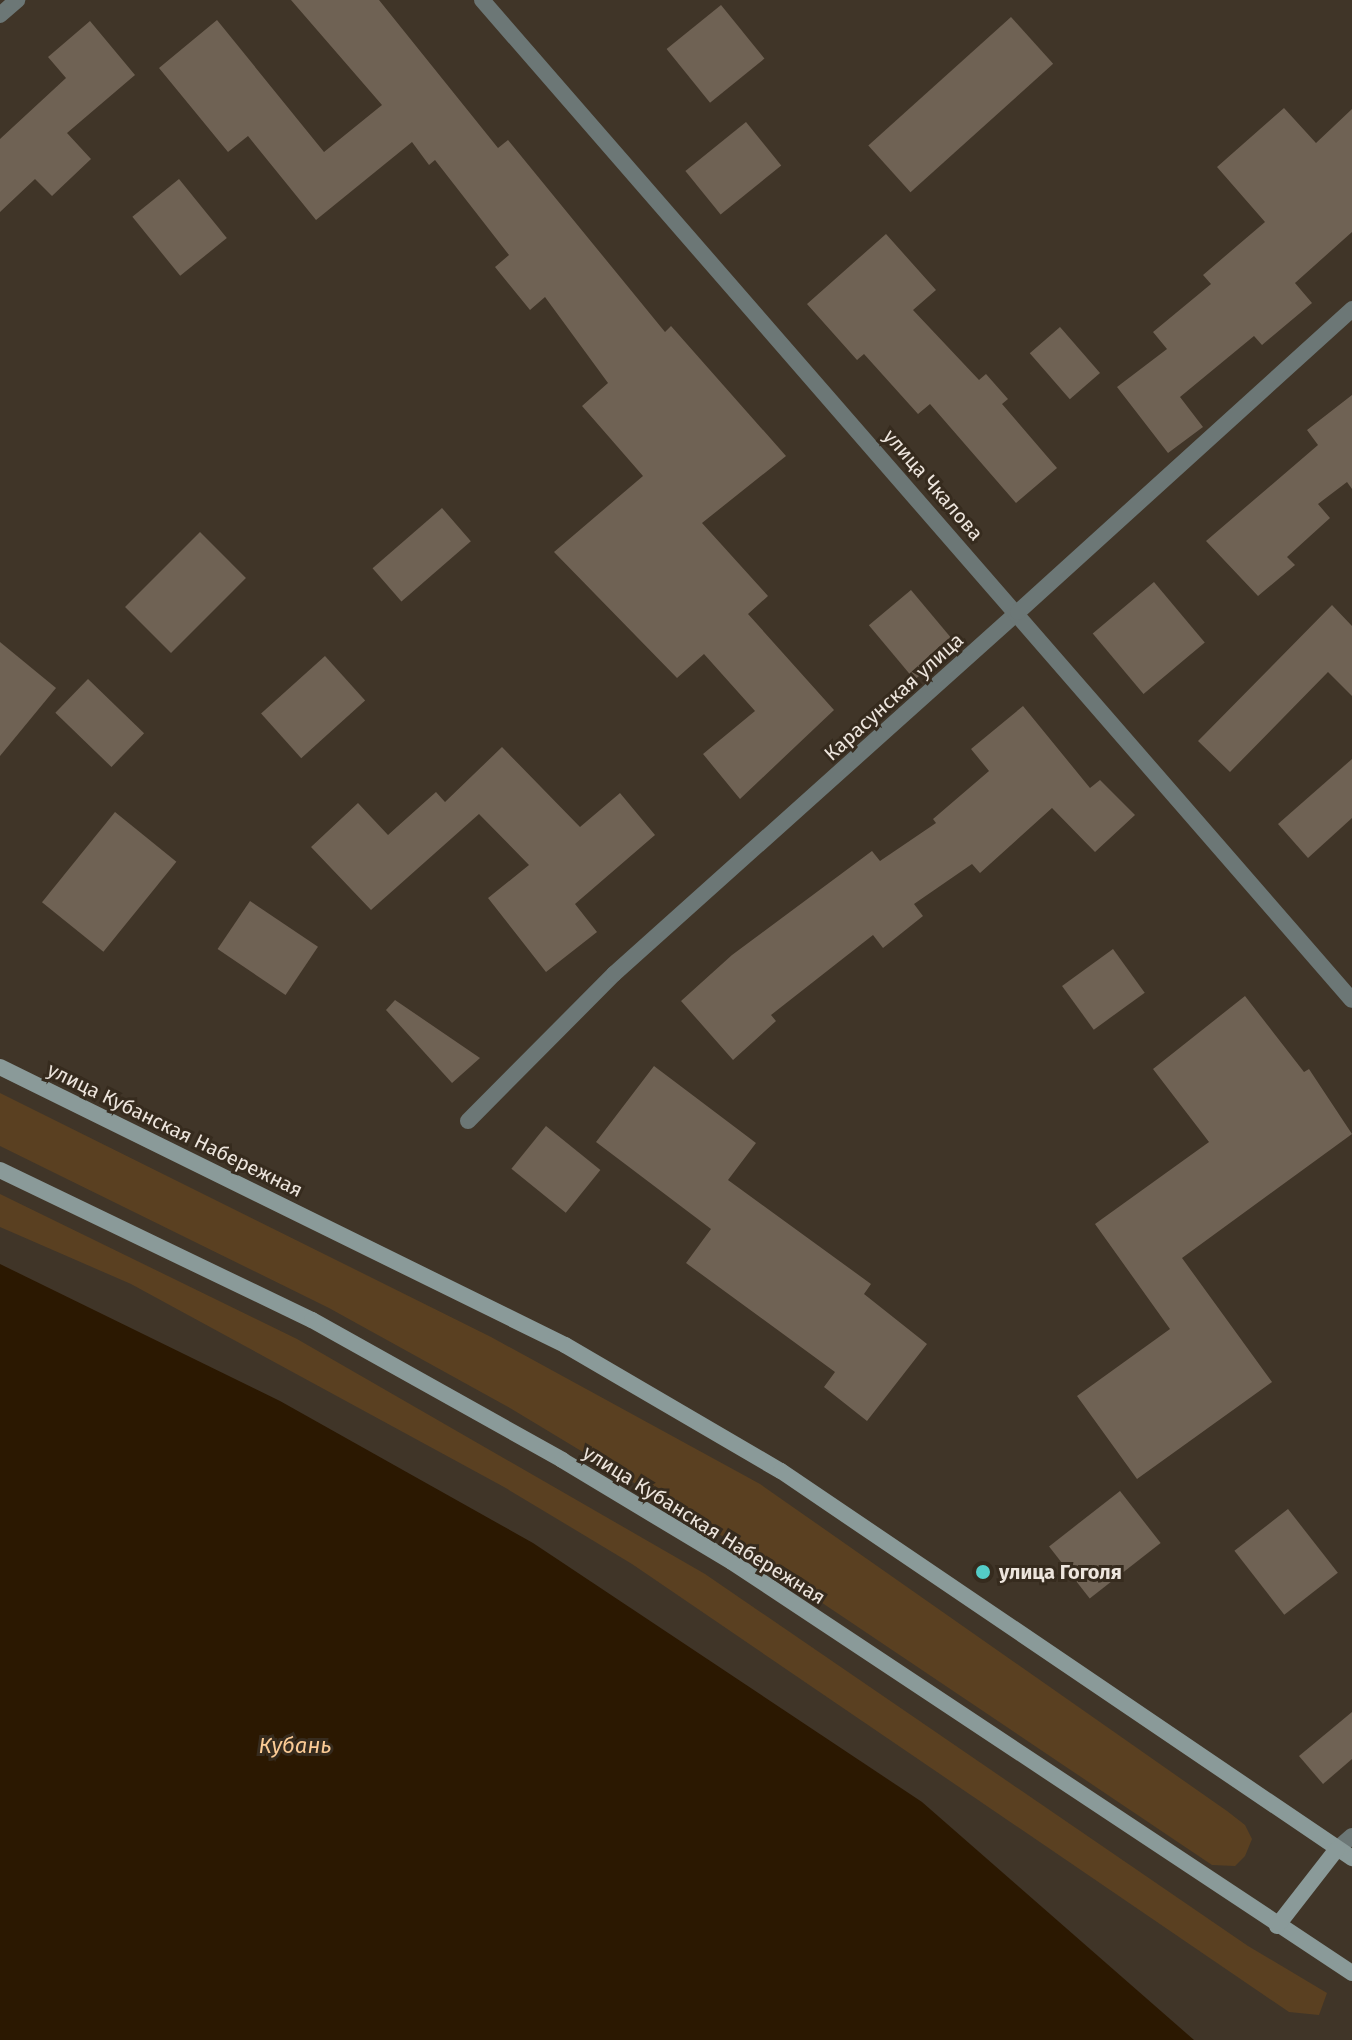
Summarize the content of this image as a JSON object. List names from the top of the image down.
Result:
{
  "streets": {
    "main road": ["улица Кубанская Набережная"],
    "street": ["улица Чкалова", "Карасунская улица"]
  },
  "crossings": [
    ["улица Чкалова", "Карасунская улица"]
  ],
  "water": ["Кубань"],
  "places": ["улица Гоголя"]
}
